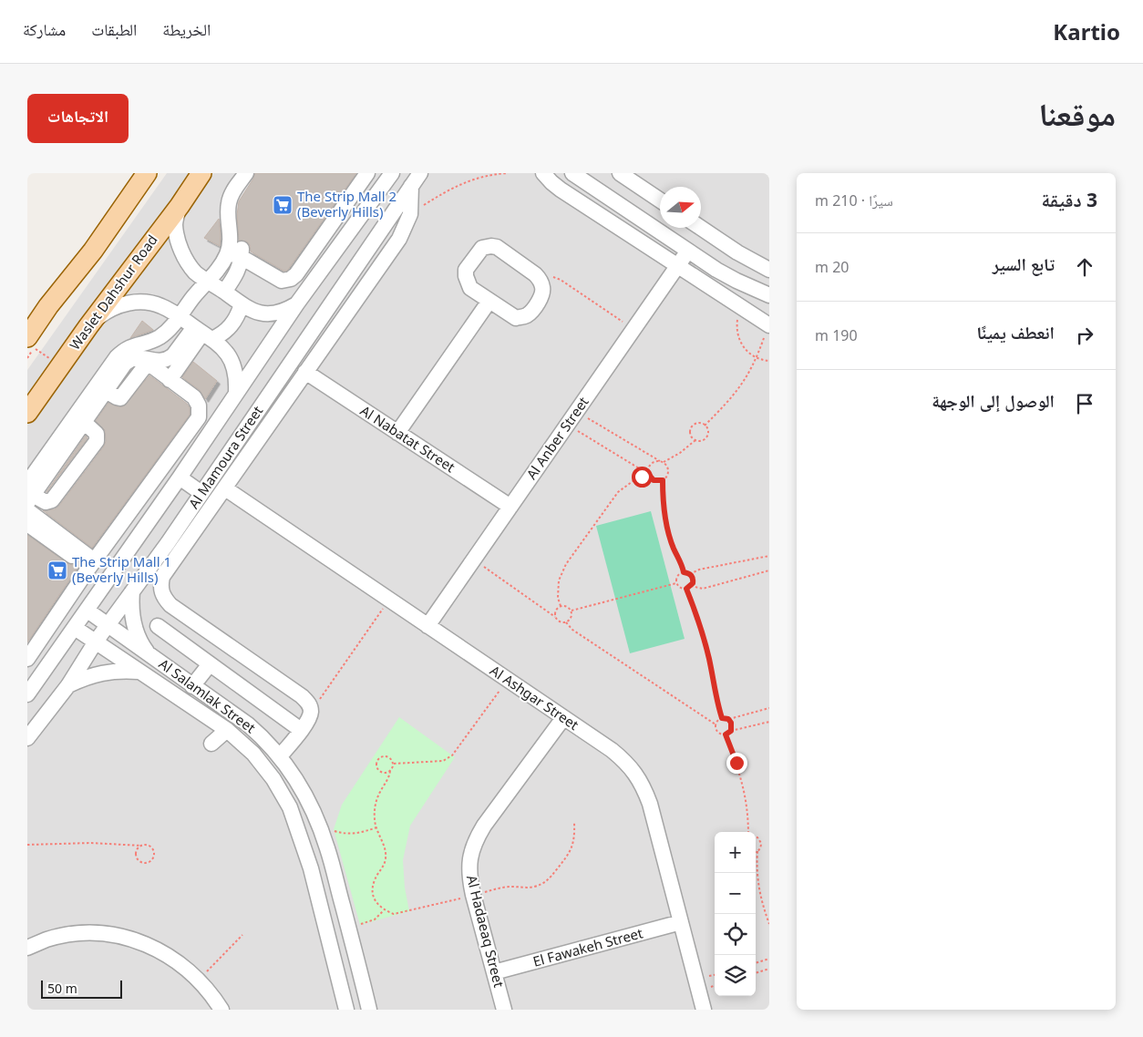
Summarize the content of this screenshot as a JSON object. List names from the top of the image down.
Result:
{
  "streets": {
    "main road": ["Waslet Dahshur Road"],
    "street": [
      "Al Anber Street",
      "Al Nabatat Street",
      "Al Mamoura Street",
      "Al Salamlak Street",
      "Al Ashgar Street",
      "Al Hadaeaq Street",
      "El Fawakeh Street"
    ]
  },
  "crossings": [
    ["Al Anber Street", "Al Nabatat Street"],
    ["Al Anber Street", "Al Ashgar Street"],
    ["Al Mamoura Street", "Al Salamlak Street"],
    ["Al Ashgar Street", "Al Hadaeaq Street"],
    ["Al Ashgar Street", "El Fawakeh Street"],
    ["Al Hadaeaq Street", "El Fawakeh Street"]
  ],
  "places": {
    "supermarket": ["The Strip Mall 2 (Beverly Hills)", "The Strip Mall 1 (Beverly Hills)"]
  },
  "scale_bar": "50 m",
  "north": "right",
  "page": {
    "header": "Kartio",
    "nav": ["الخريطة", "الطبقات", "مشاركة"],
    "title": "موقعنا",
    "buttons": "الاتجاهات",
    "heading": ["3 دقيقة", "سيرًا · 210 m"],
    "list": [
      ["تابع السير", "20 m"],
      ["انعطف يمينًا", "190 m"],
      "الوصول إلى الوجهة"
    ],
    "map_buttons": ["+", "−"],
    "scale": "50 m"
  }
}
